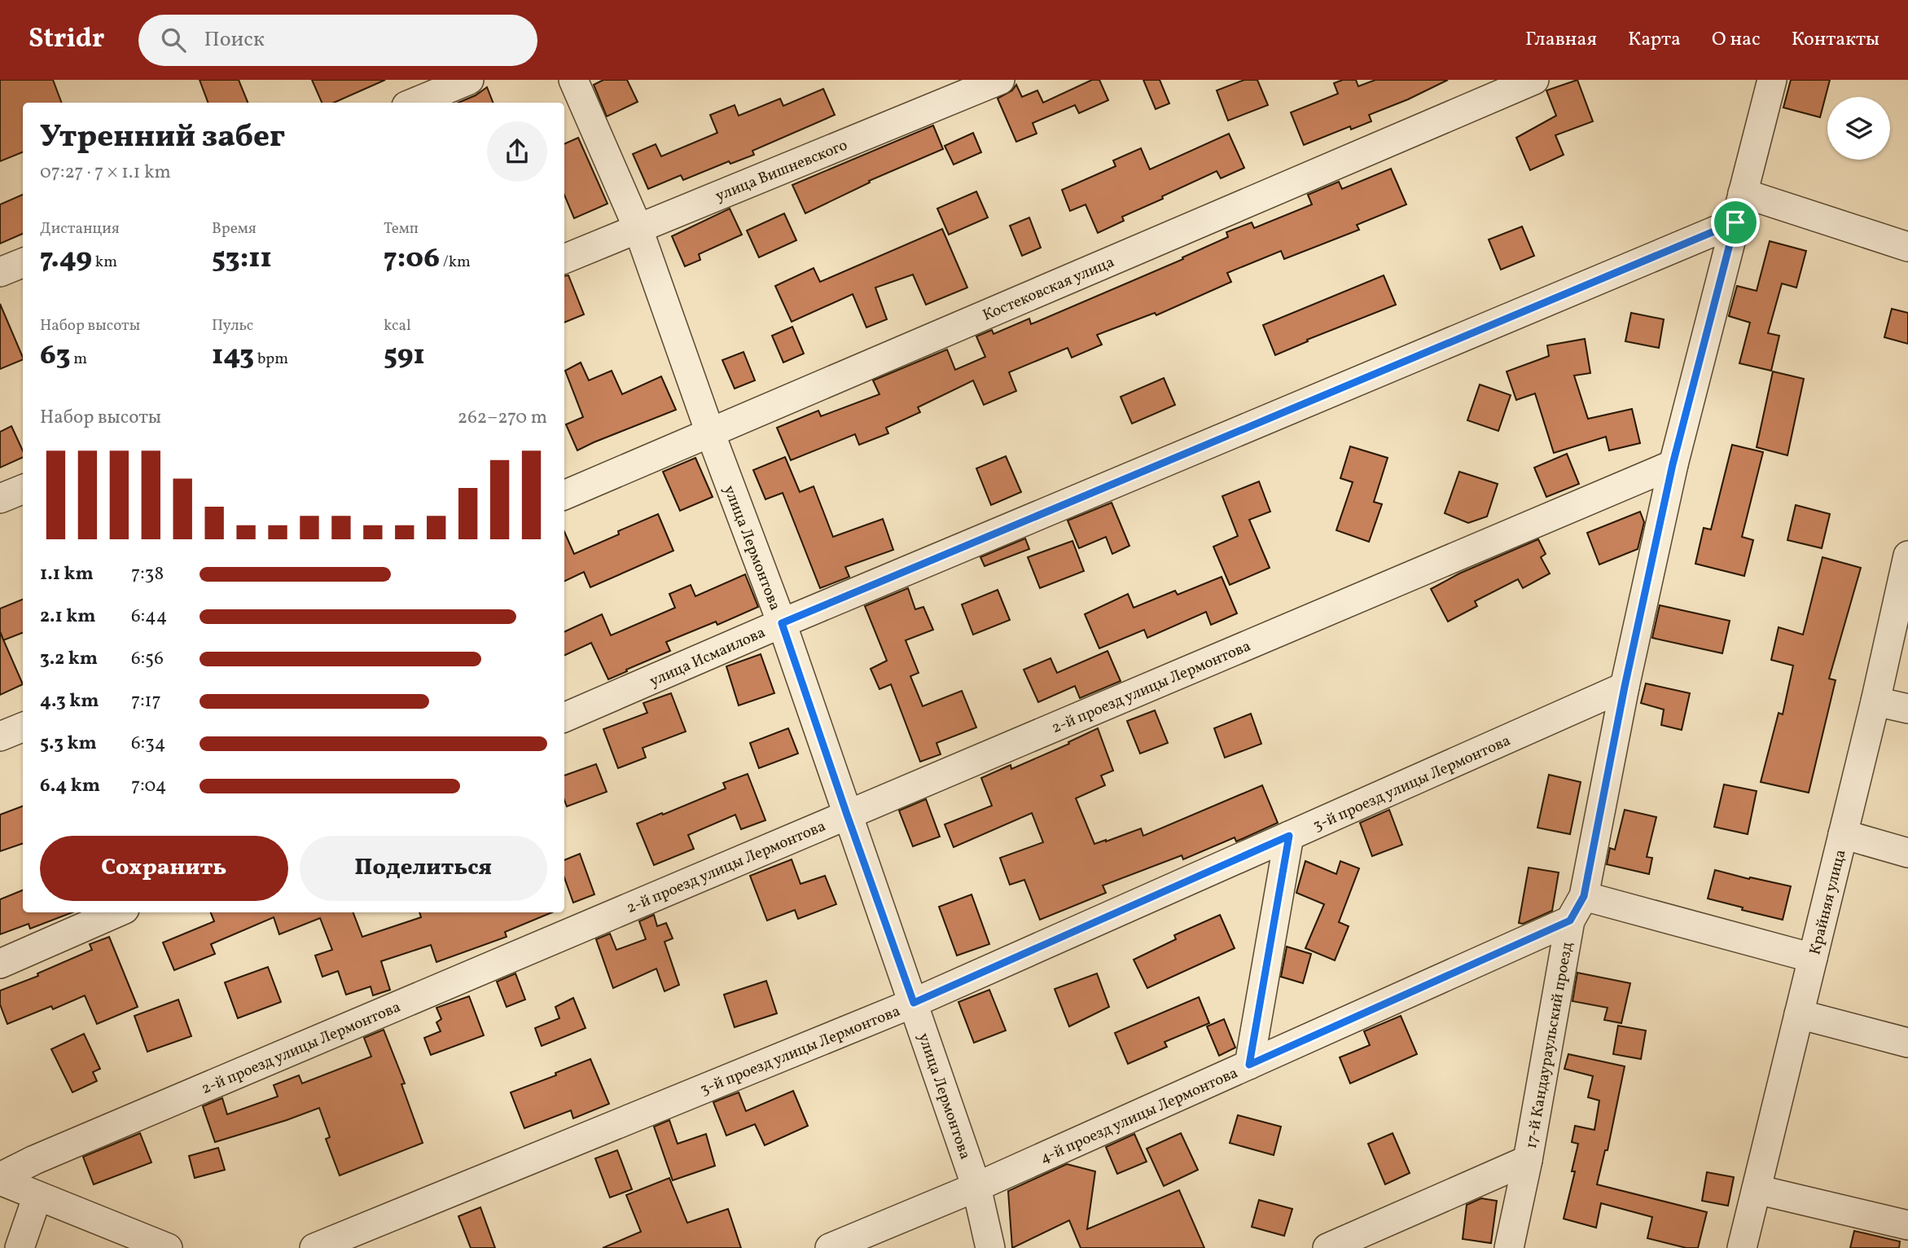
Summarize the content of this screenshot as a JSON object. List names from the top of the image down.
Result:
{
  "streets": {
    "street": [
      "улица Вишневского",
      "Костековская улица",
      "улица Лермонтова",
      "улица Исмаилова",
      "2-й проезд улицы Лермонтова",
      "3-й проезд улицы Лермонтова",
      "Крайняя улица",
      "17-й Кандаураульский проезд",
      "4-й проезд улицы Лермонтова"
    ]
  },
  "crossings": [
    ["улица Вишневского", "улица Лермонтова"],
    ["Костековская улица", "улица Лермонтова"],
    ["улица Лермонтова", "улица Исмаилова"],
    ["улица Лермонтова", "2-й проезд улицы Лермонтова"],
    ["улица Лермонтова", "3-й проезд улицы Лермонтова"],
    ["улица Лермонтова", "4-й проезд улицы Лермонтова"],
    ["улица Исмаилова", "17-й Кандаураульский проезд"],
    ["2-й проезд улицы Лермонтова", "17-й Кандаураульский проезд"],
    ["3-й проезд улицы Лермонтова", "17-й Кандаураульский проезд"],
    ["17-й Кандаураульский проезд", "4-й проезд улицы Лермонтова"]
  ],
  "page": {
    "header": "Stridr",
    "search": "Поиск",
    "nav": [
      "Главная",
      "Карта",
      "О нас",
      "Контакты"
    ],
    "heading": ["Утренний забег", "07:27 · 7 × 1.1 km"],
    "stats": [
      ["Дистанция", "7.49 km"],
      ["Время", "53:11"],
      ["Темп", "7:06 /km"],
      ["Набор высоты", "63 m"],
      ["Пульс", "143 bpm"],
      ["kcal", "591"]
    ],
    "chart": ["Набор высоты", "262–270 m"],
    "list": [
      {
        "name": "1.1 km",
        "note": "7:38"
      },
      {
        "name": "2.1 km",
        "note": "6:44"
      },
      {
        "name": "3.2 km",
        "note": "6:56"
      },
      {
        "name": "4.3 km",
        "note": "7:17"
      },
      {
        "name": "5.3 km",
        "note": "6:34"
      },
      {
        "name": "6.4 km",
        "note": "7:04"
      }
    ],
    "buttons": ["Сохранить", "Поделиться"]
  }
}
